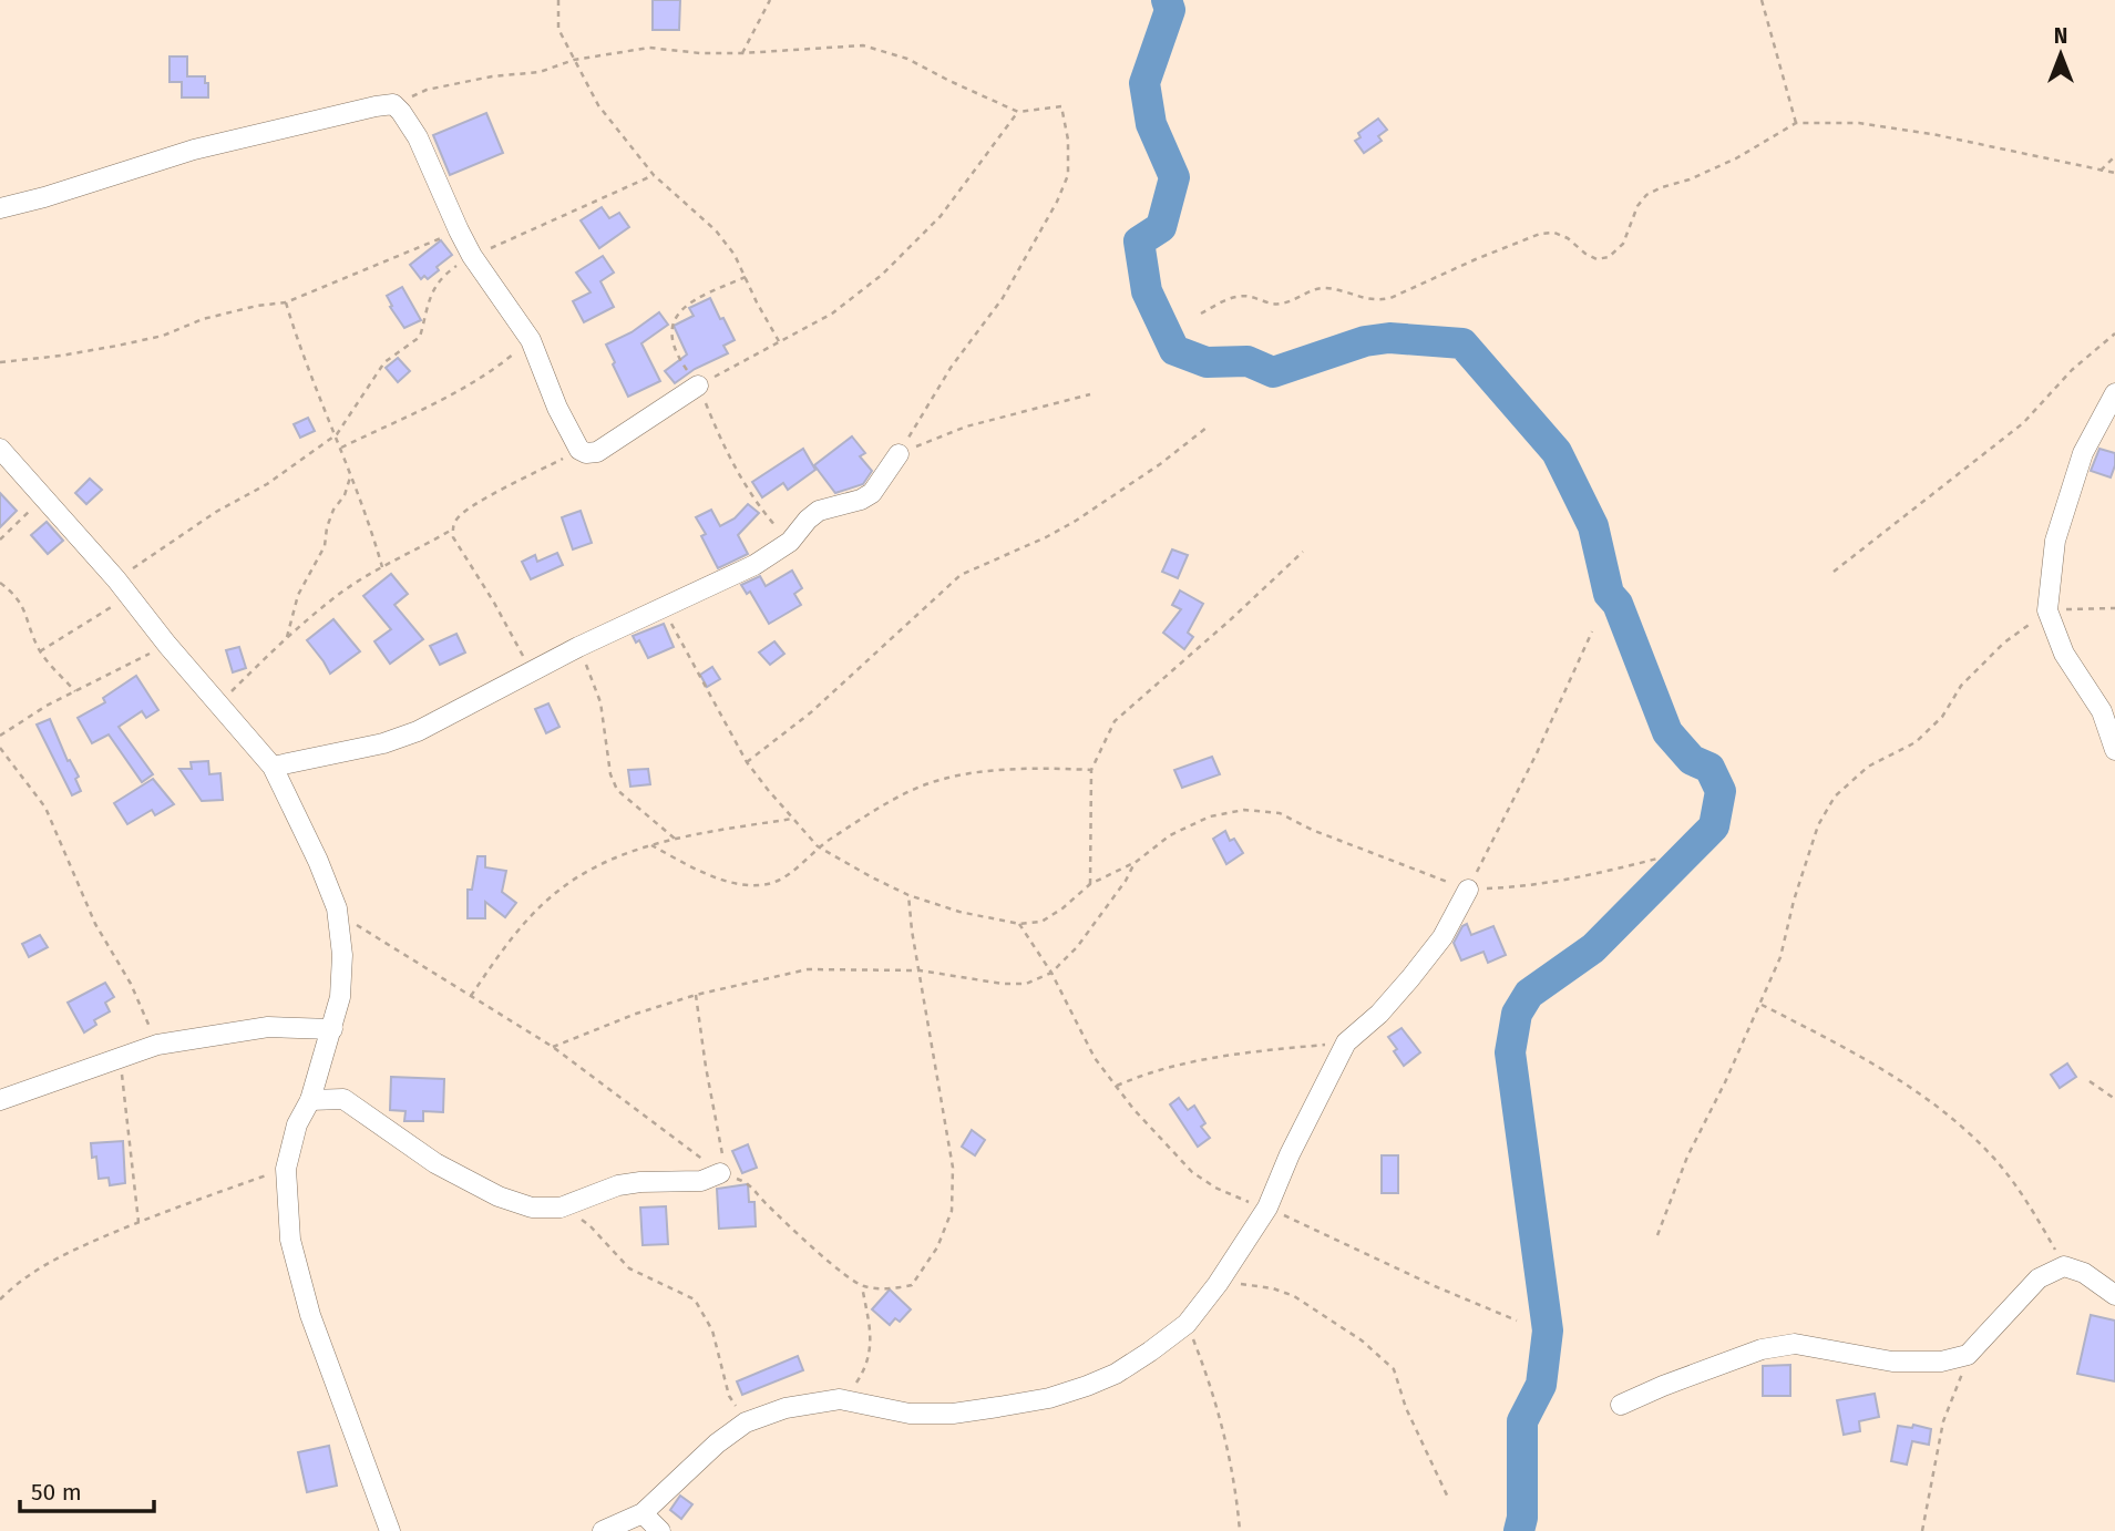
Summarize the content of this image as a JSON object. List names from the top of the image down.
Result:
{
  "scale_bar": "50 m",
  "north": "top"
}
